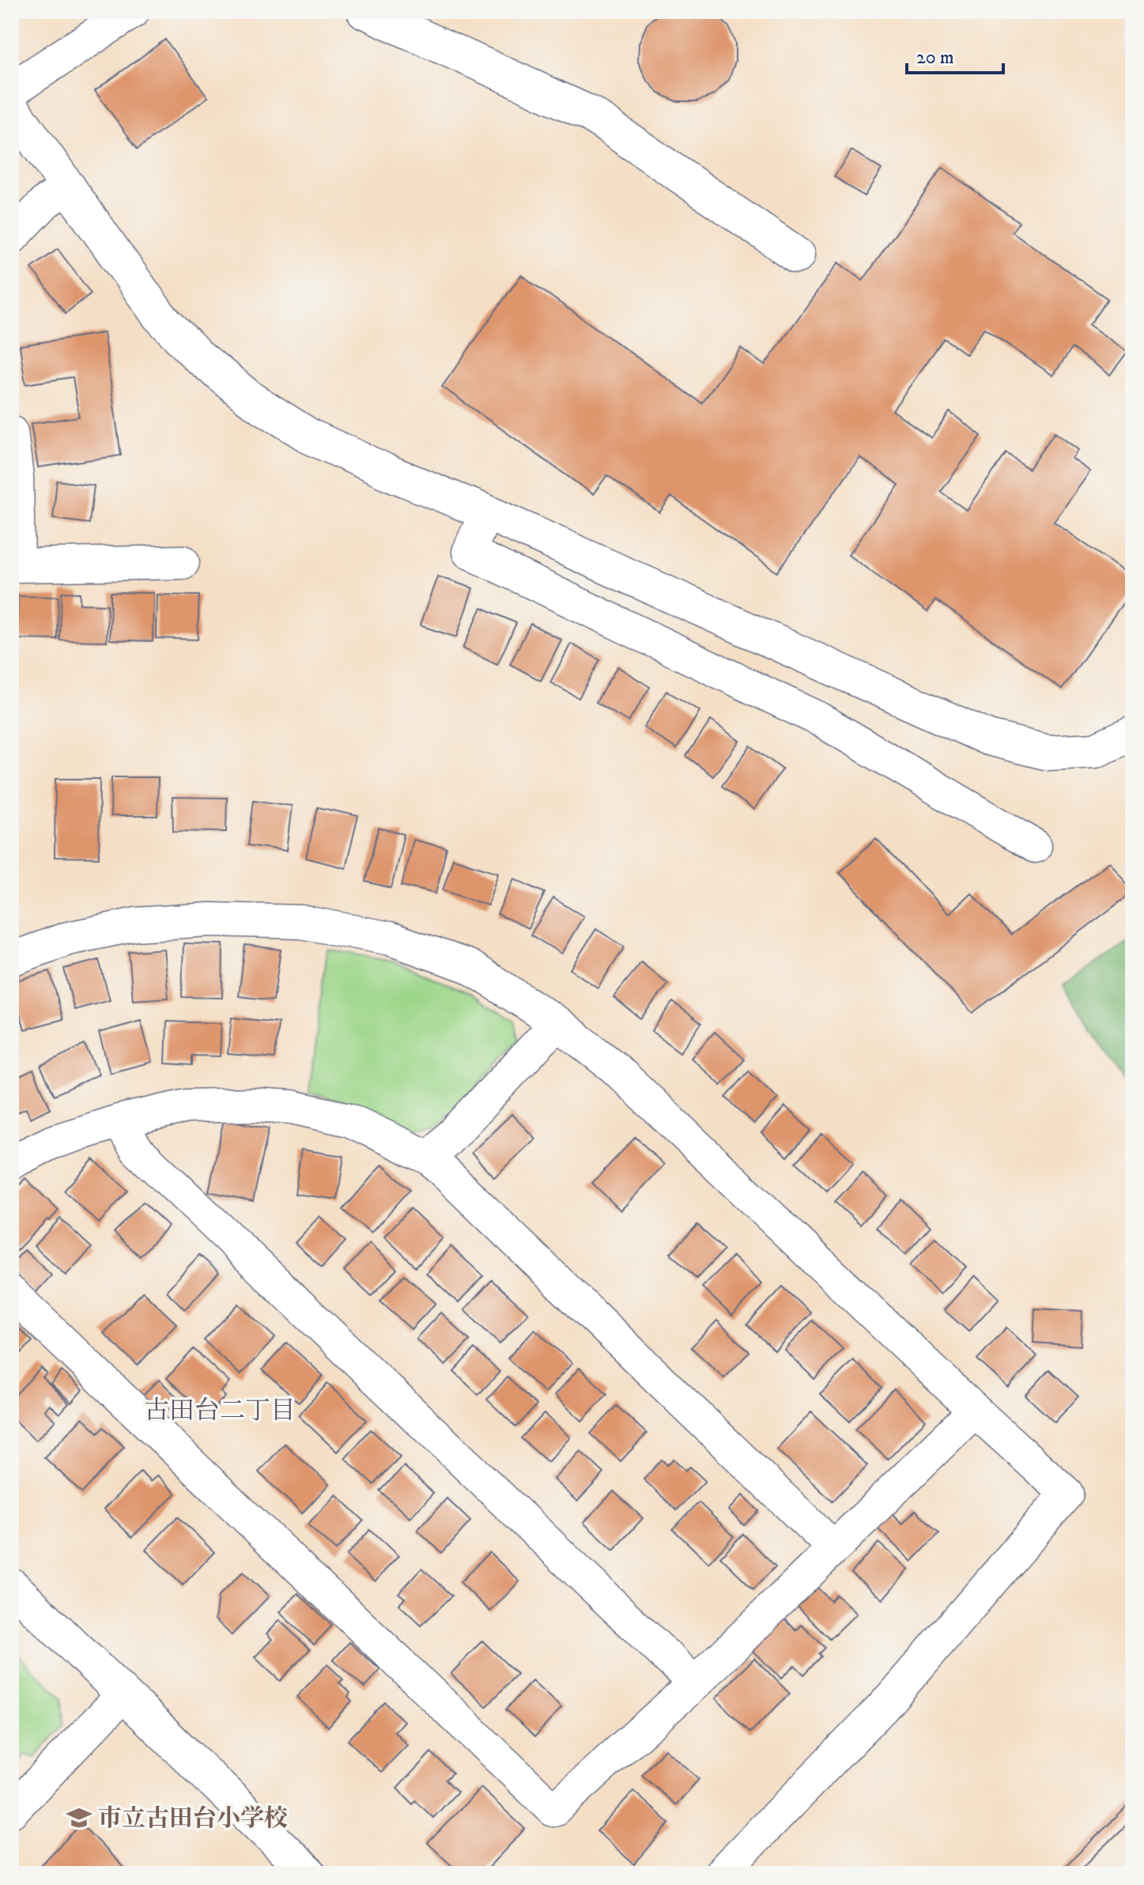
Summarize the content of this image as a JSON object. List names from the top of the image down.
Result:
{
  "districts": ["古田台二丁目"],
  "places": {
    "school or university": ["市立古田台小学校"]
  },
  "scale_bar": "20 m"
}
